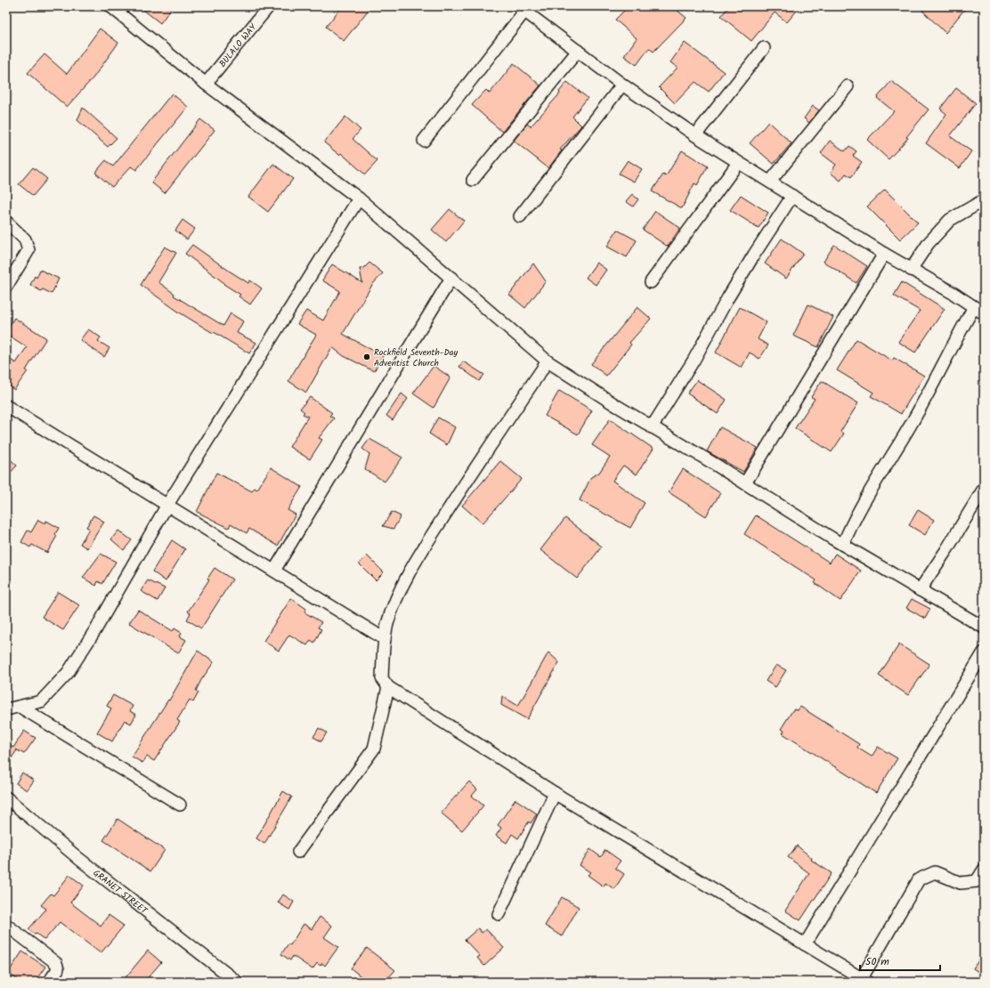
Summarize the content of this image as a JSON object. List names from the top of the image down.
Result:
{
  "streets": {
    "street": ["BULALO WAY", "GRANET STREET"]
  },
  "places": ["Rockfield Seventh-Day Adventist Church"],
  "scale_bar": "50 m"
}
